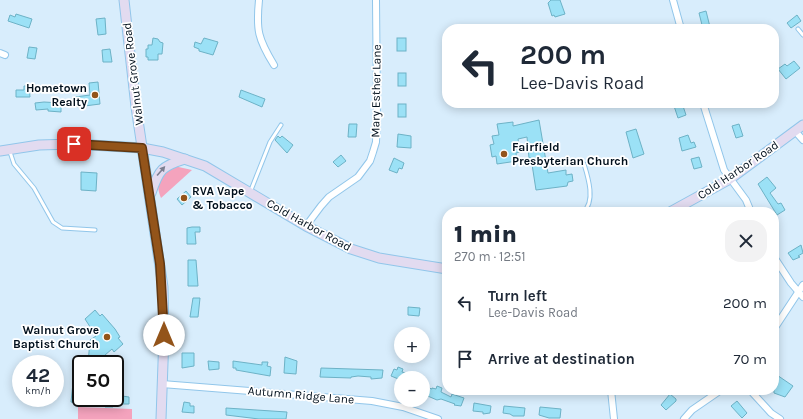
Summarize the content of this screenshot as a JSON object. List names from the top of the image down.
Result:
{
  "streets": {
    "main road": ["Walnut Grove Road", "Cold Harbor Road"],
    "street": ["Mary Esther Lane", "Autumn Ridge Lane"]
  },
  "crossings": [
    ["Walnut Grove Road", "Cold Harbor Road"],
    ["Mary Esther Lane", "Cold Harbor Road"]
  ],
  "places": [
    "Hometown Realty",
    "Fairfield Presbyterian Church",
    "RVA Vape & Tobacco",
    "Walnut Grove Baptist Church"
  ],
  "page": {
    "turn": ["200 m", "Lee-Davis Road"],
    "heading": ["1 min", "270 m · 12:51"],
    "list": [
      {
        "name": "Turn left",
        "note": "Lee-Davis Road",
        "value": "200 m"
      },
      {
        "name": "Arrive at destination",
        "value": "70 m"
      }
    ],
    "map_buttons": ["+", "−"],
    "speed": "42 km/h",
    "limit": "50"
  }
}
